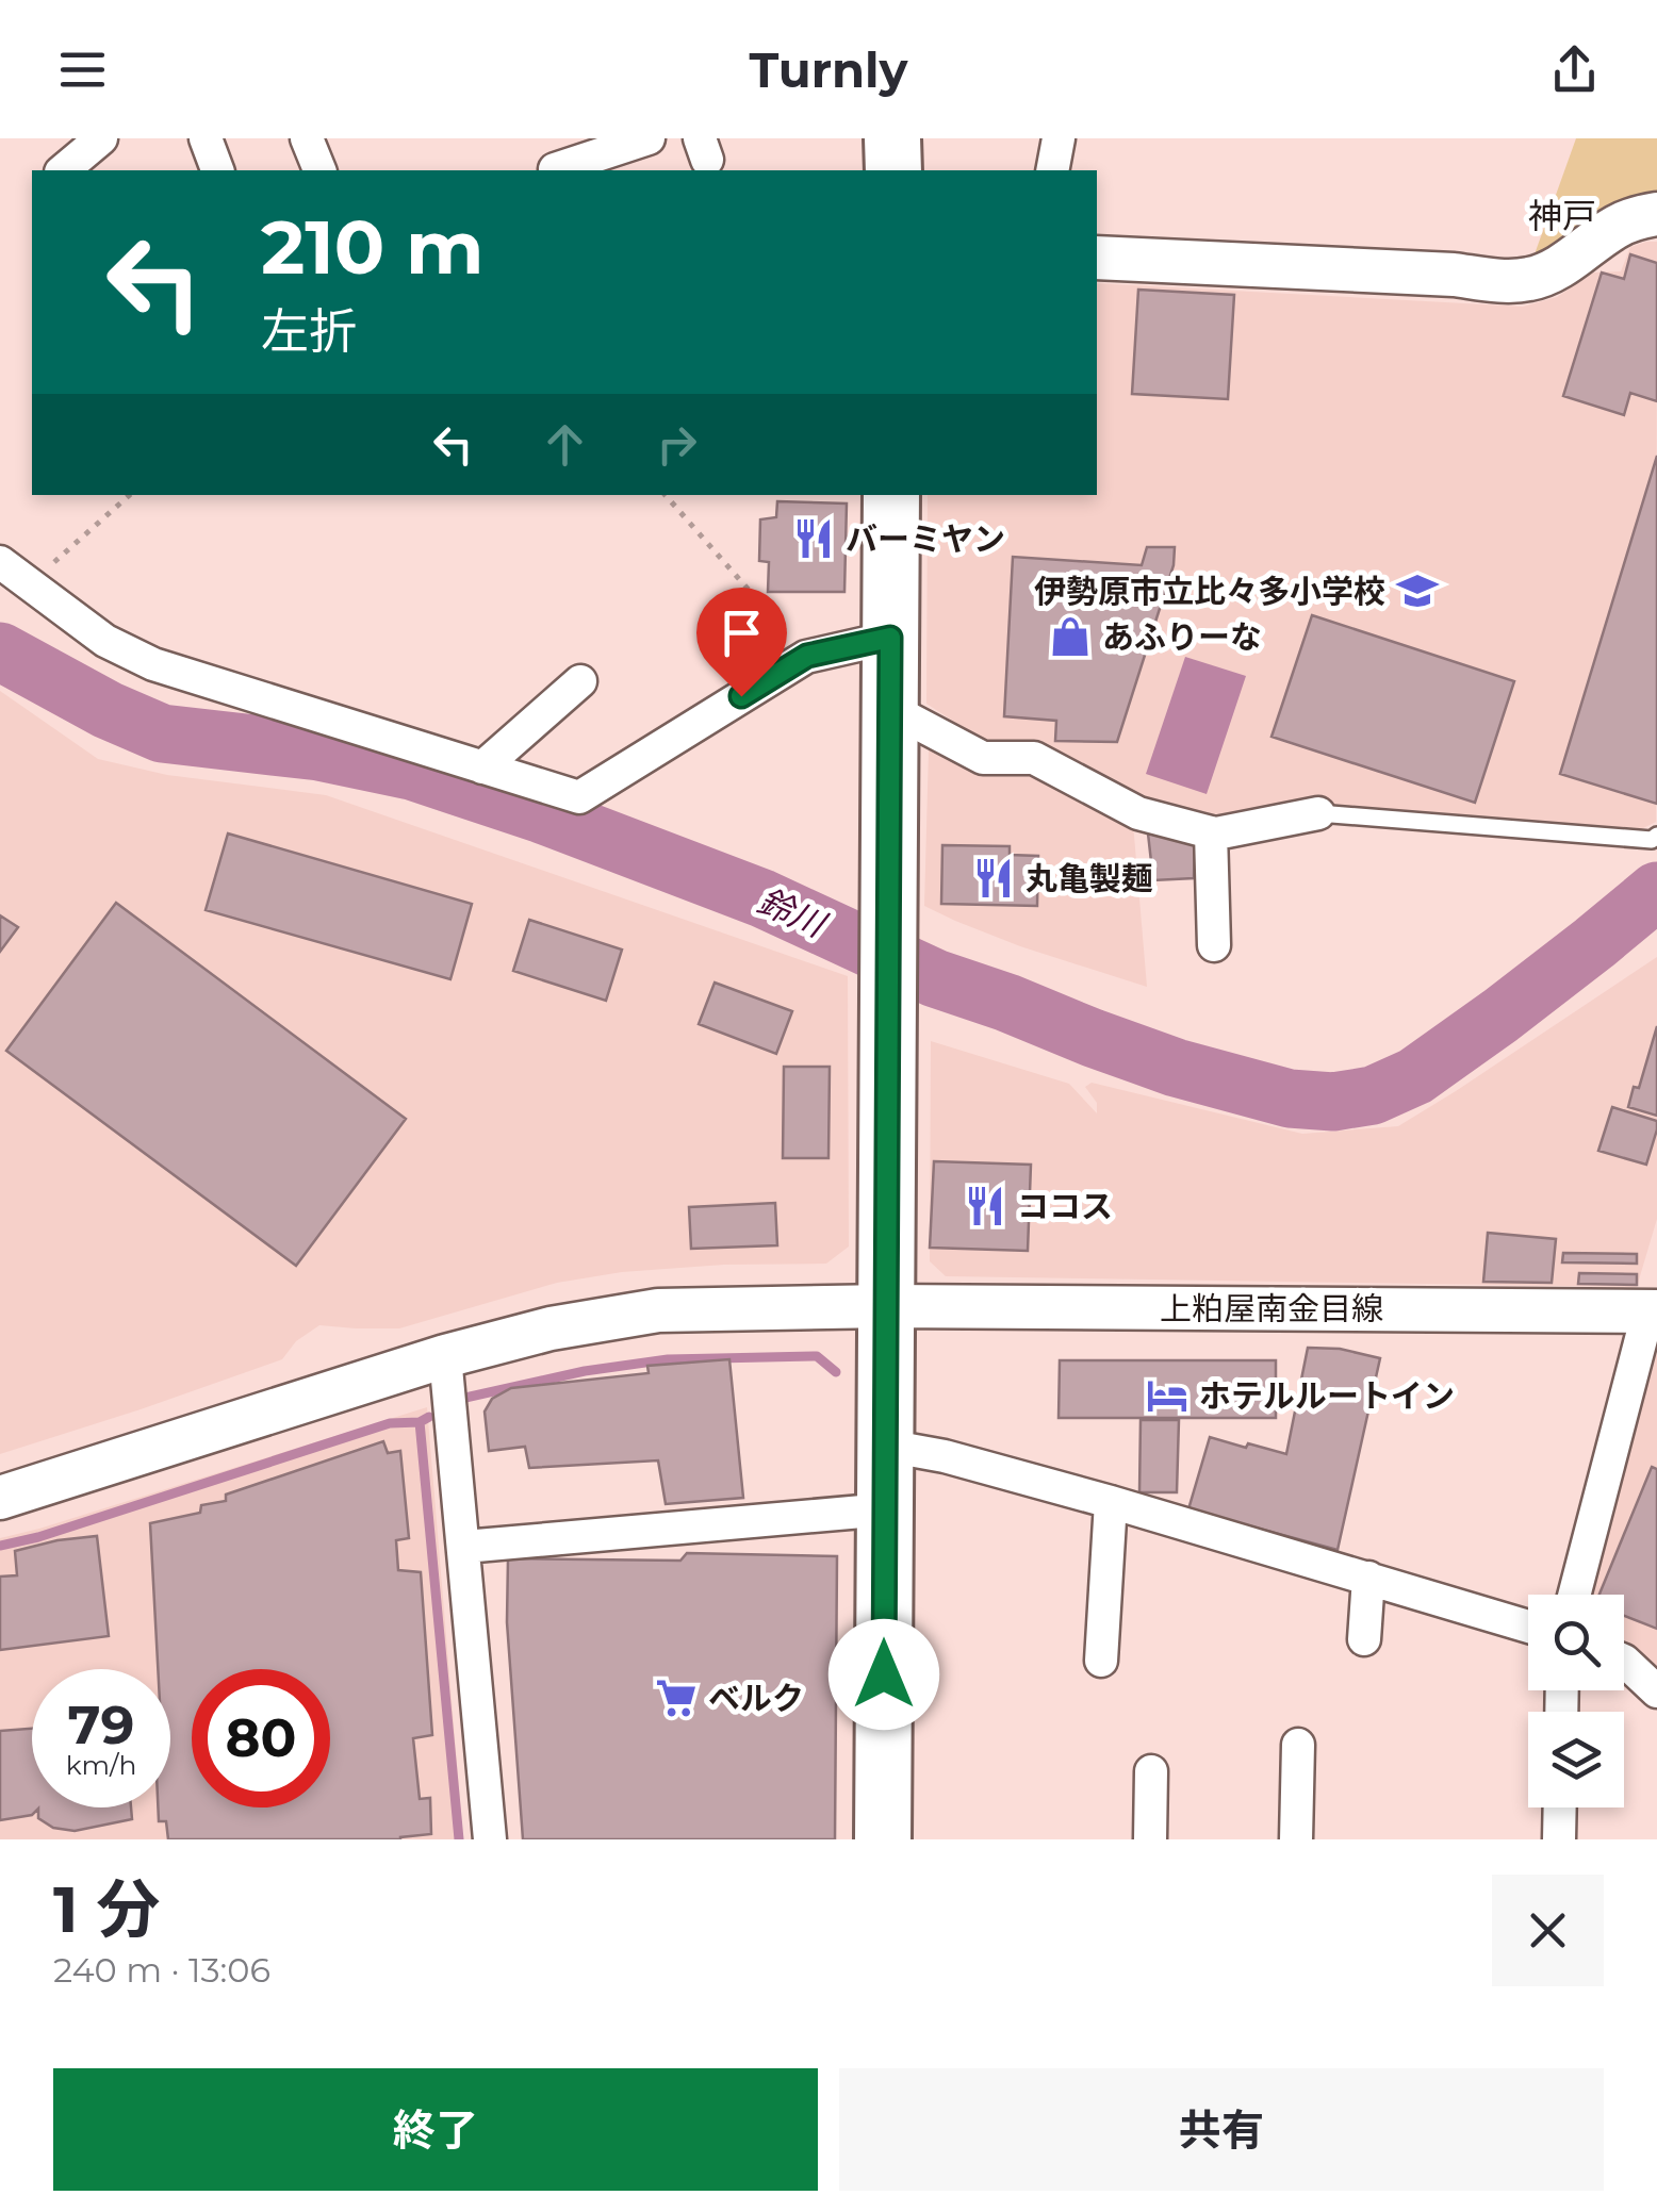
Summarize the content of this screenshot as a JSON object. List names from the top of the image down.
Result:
{
  "streets": {
    "street": ["上粕屋南金目線"]
  },
  "districts": ["神戸"],
  "water": ["鈴川"],
  "places": {
    "restaurant": ["バーミヤン", "丸亀製麺", "ココス"],
    "school or university": ["伊勢原市立比々多小学校"],
    "shop": ["あふりーな"],
    "hotel": ["ホテルルートイン"],
    "supermarket": ["ベルク"]
  },
  "page": {
    "header": "Turnly",
    "turn": ["210 m", "左折"],
    "speed": "79 km/h",
    "limit": "80",
    "heading": ["1 分", "240 m · 13:06"],
    "buttons": ["終了", "共有"]
  }
}
